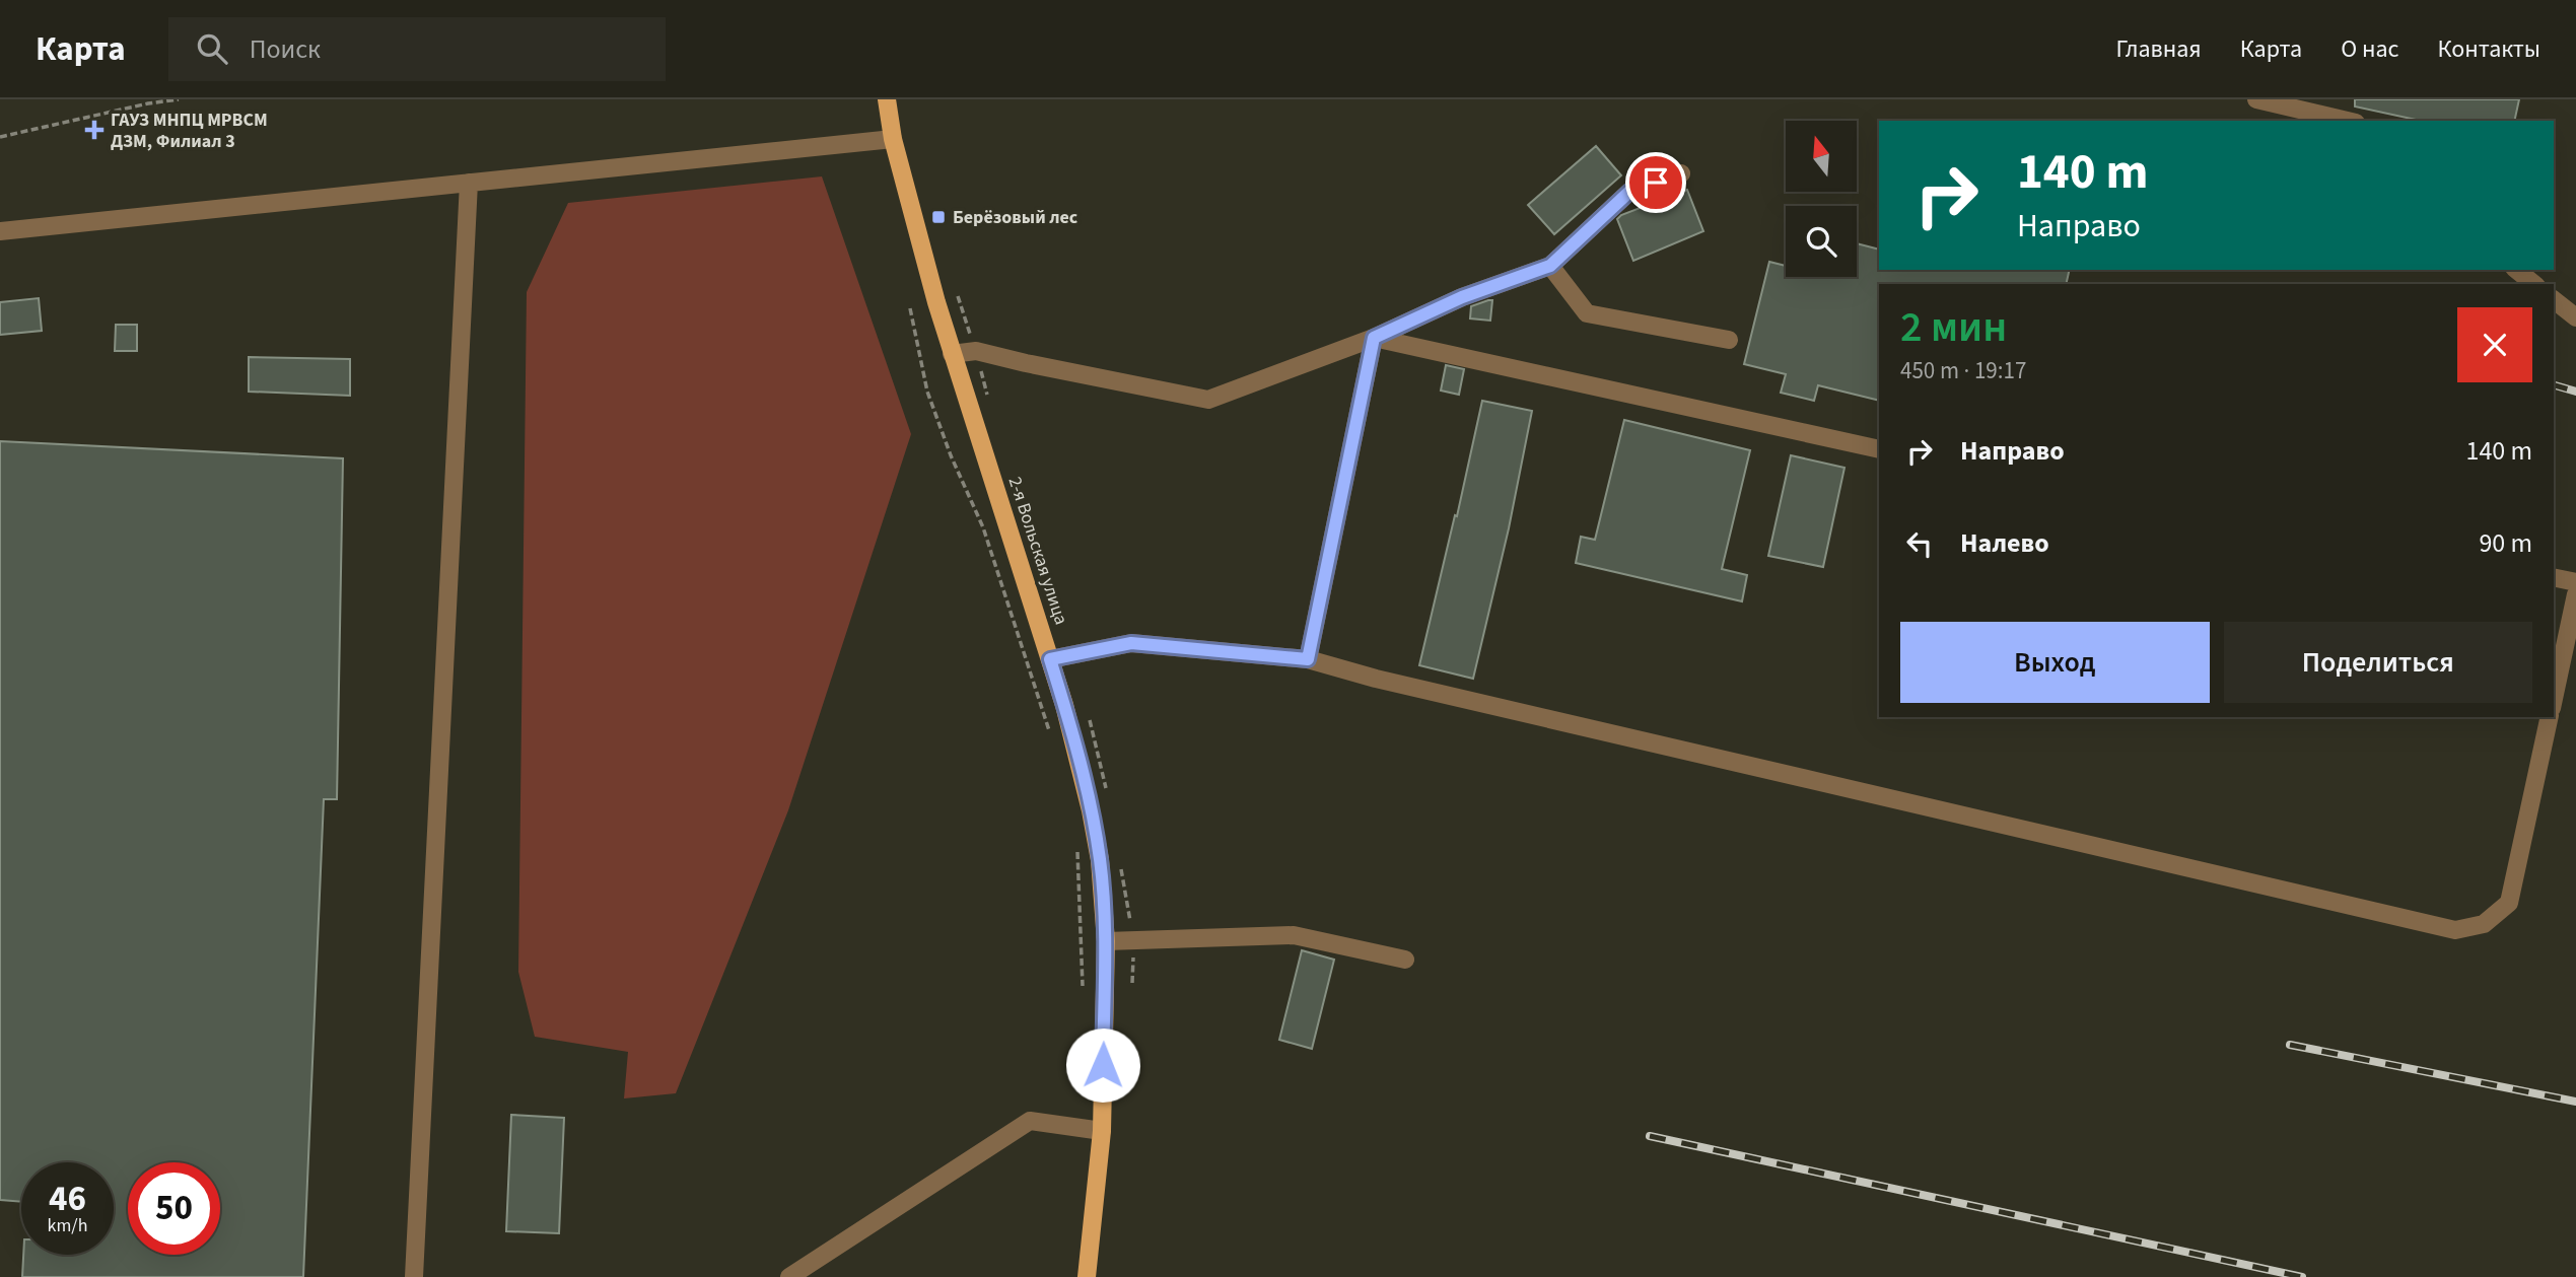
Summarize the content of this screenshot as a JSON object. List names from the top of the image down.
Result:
{
  "streets": {
    "main road": ["2-я Вольская улица"]
  },
  "places": {
    "health": ["ГАУЗ МНПЦ МРВСМ ДЗМ, Филиал 3"],
    "transit": ["Берёзовый лес"]
  },
  "north": "top",
  "page": {
    "header": "Карта",
    "search": "Поиск",
    "nav": [
      "Главная",
      "Карта",
      "О нас",
      "Контакты"
    ],
    "turn": ["140 m", "Направо"],
    "heading": ["2 мин", "450 m · 19:17"],
    "list": [
      {
        "name": "Направо",
        "value": "140 m"
      },
      {
        "name": "Налево",
        "value": "90 m"
      }
    ],
    "buttons": ["Выход", "Поделиться"],
    "speed": "46 km/h",
    "limit": "50"
  }
}
